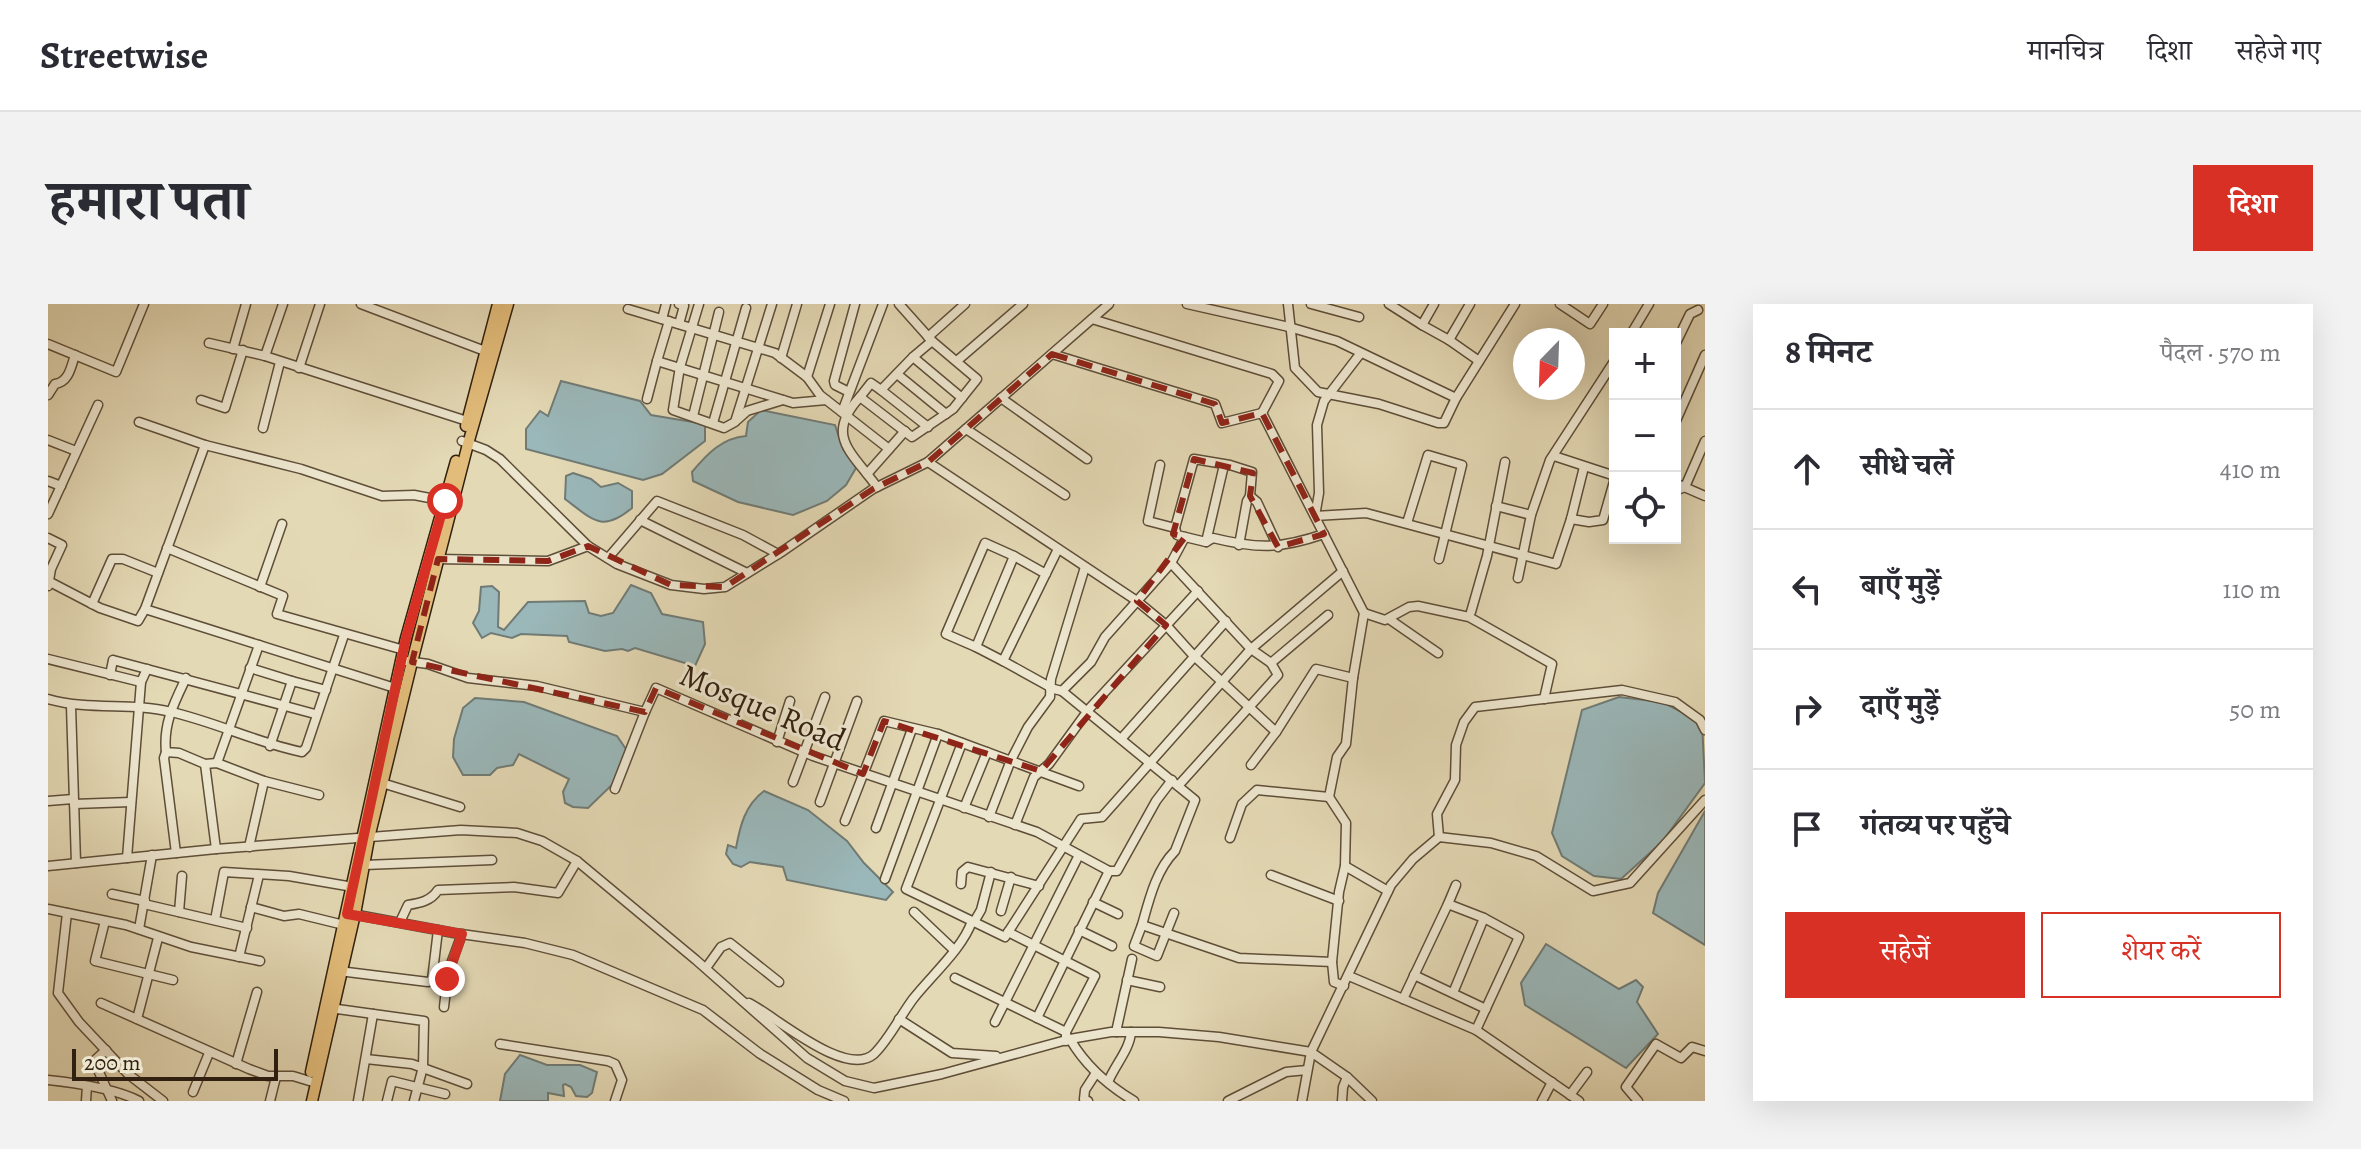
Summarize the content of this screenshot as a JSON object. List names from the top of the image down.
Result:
{
  "streets": {
    "street": ["Mosque Road"]
  },
  "scale_bar": "200 m",
  "north": "bottom left",
  "page": {
    "header": "Streetwise",
    "nav": ["मानचित्र", "दिशा", "सहेजे गए"],
    "title": "हमारा पता",
    "buttons": [
      "दिशा",
      ["सहेजें", "शेयर करें"]
    ],
    "heading": ["8 मिनट", "पैदल · 570 m"],
    "map_buttons": ["+", "−"],
    "list": [
      ["सीधे चलें", "410 m"],
      ["बाएँ मुड़ें", "110 m"],
      ["दाएँ मुड़ें", "50 m"],
      "गंतव्य पर पहुँचे"
    ],
    "scale": "200 m"
  }
}
